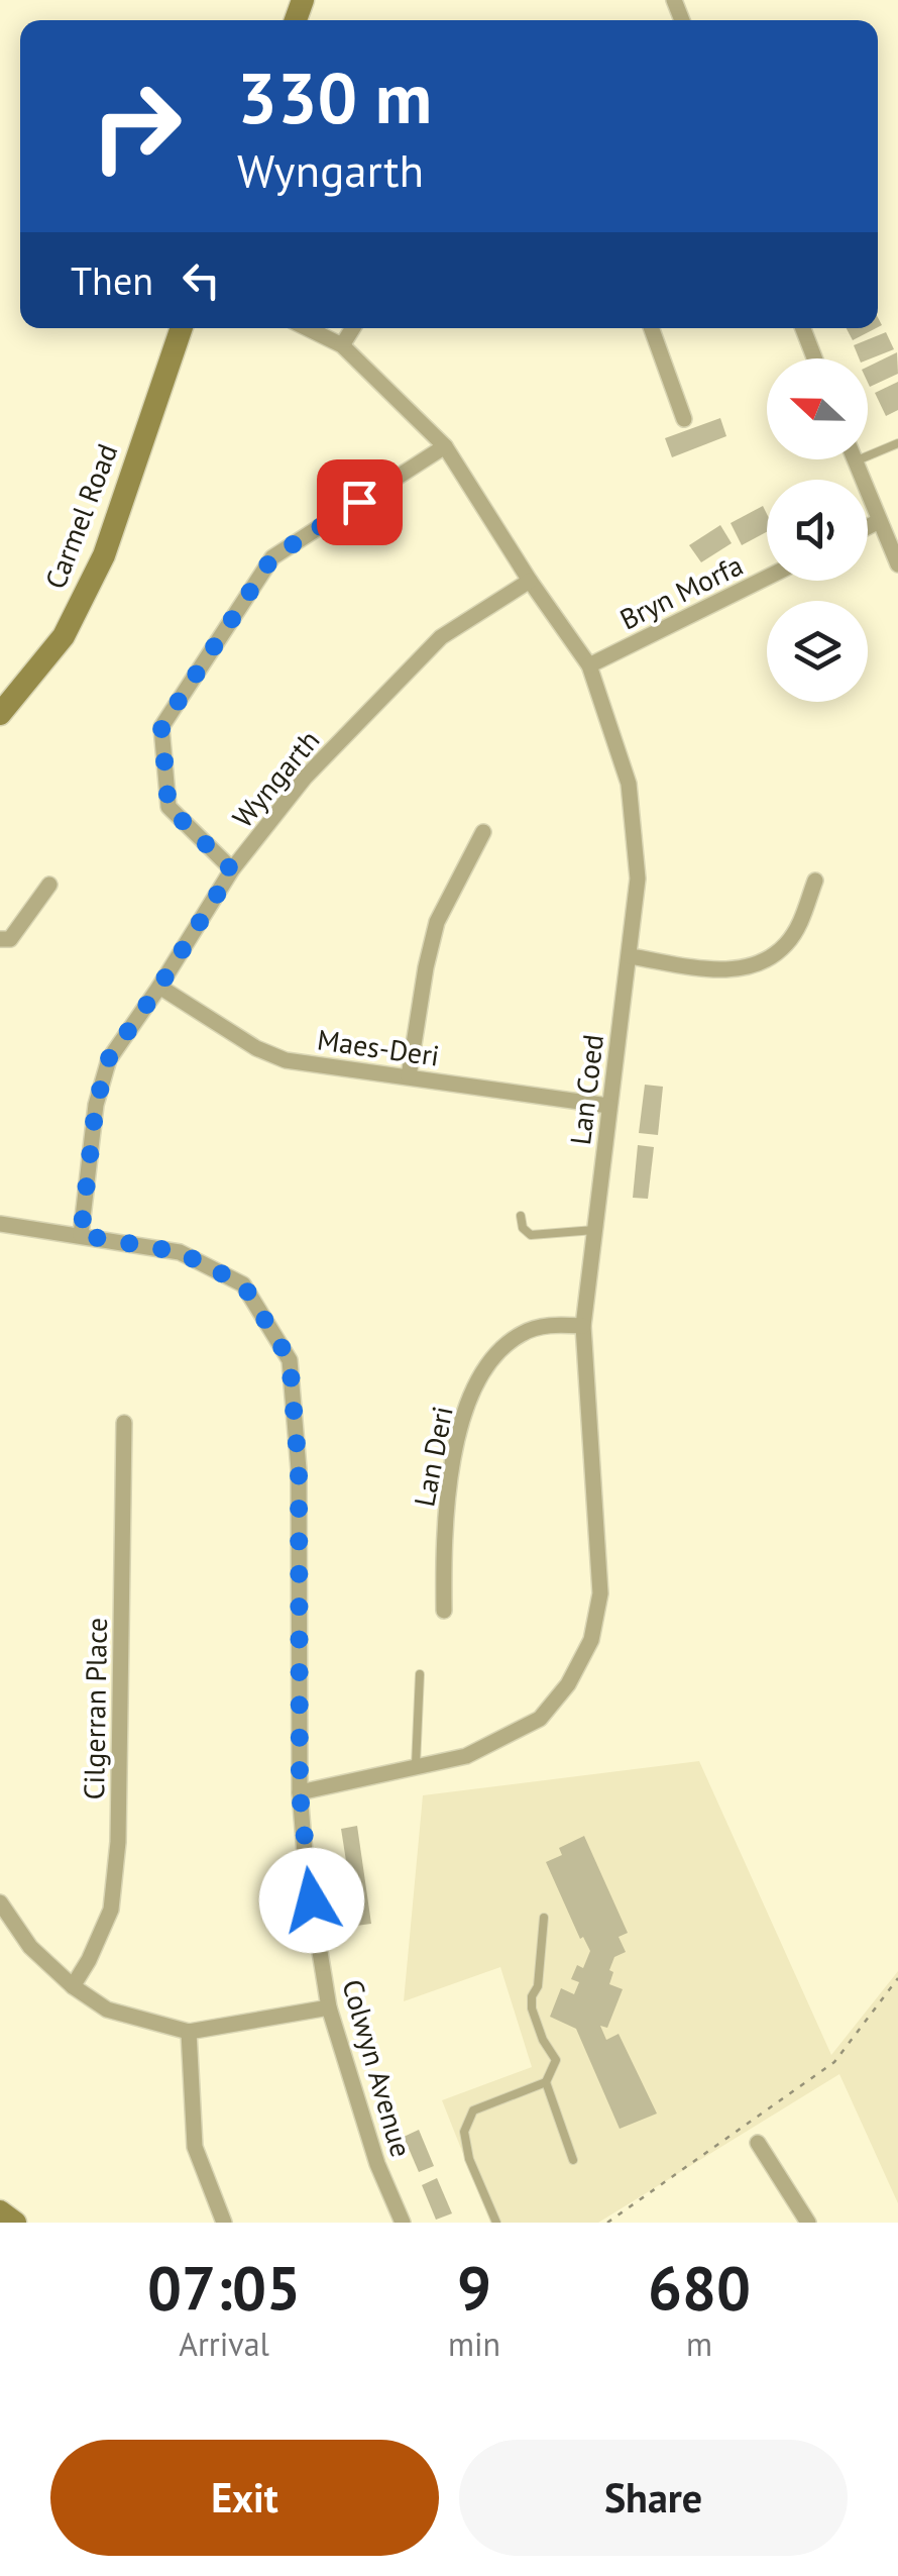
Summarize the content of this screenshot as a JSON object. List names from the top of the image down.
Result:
{
  "streets": {
    "street": [
      "Carmel Road",
      "Bryn Morfa",
      "Wyngarth",
      "Maes-Deri",
      "Lan Coed",
      "Lan Deri",
      "Cilgerran Place",
      "Colwyn Avenue"
    ]
  },
  "crossings": [
    ["Bryn Morfa", "Lan Coed"],
    ["Wyngarth", "Maes-Deri"],
    ["Wyngarth", "Lan Coed"],
    ["Wyngarth", "Colwyn Avenue"],
    ["Maes-Deri", "Lan Coed"],
    ["Lan Coed", "Lan Deri"],
    ["Lan Coed", "Colwyn Avenue"]
  ],
  "north": "left",
  "page": {
    "turn": ["330 m", "Wyngarth"],
    "then": "Then",
    "eta": [
      "07:05",
      "Arrival",
      "9",
      "min",
      "680",
      "m"
    ],
    "buttons": ["Exit", "Share"]
  }
}
